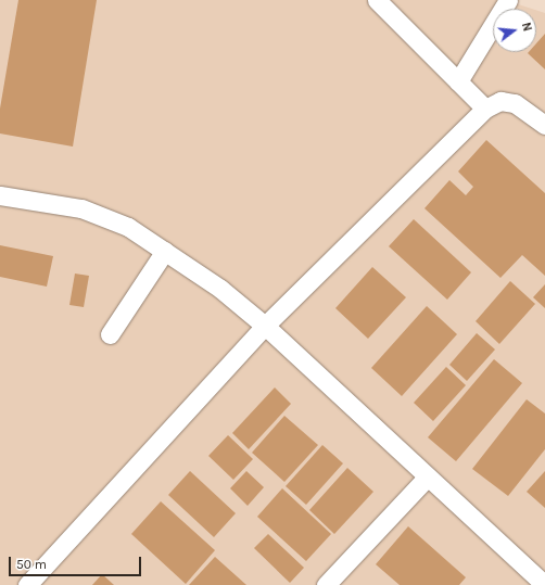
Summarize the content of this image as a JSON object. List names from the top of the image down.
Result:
{
  "scale_bar": "50 m",
  "north": "right"
}
